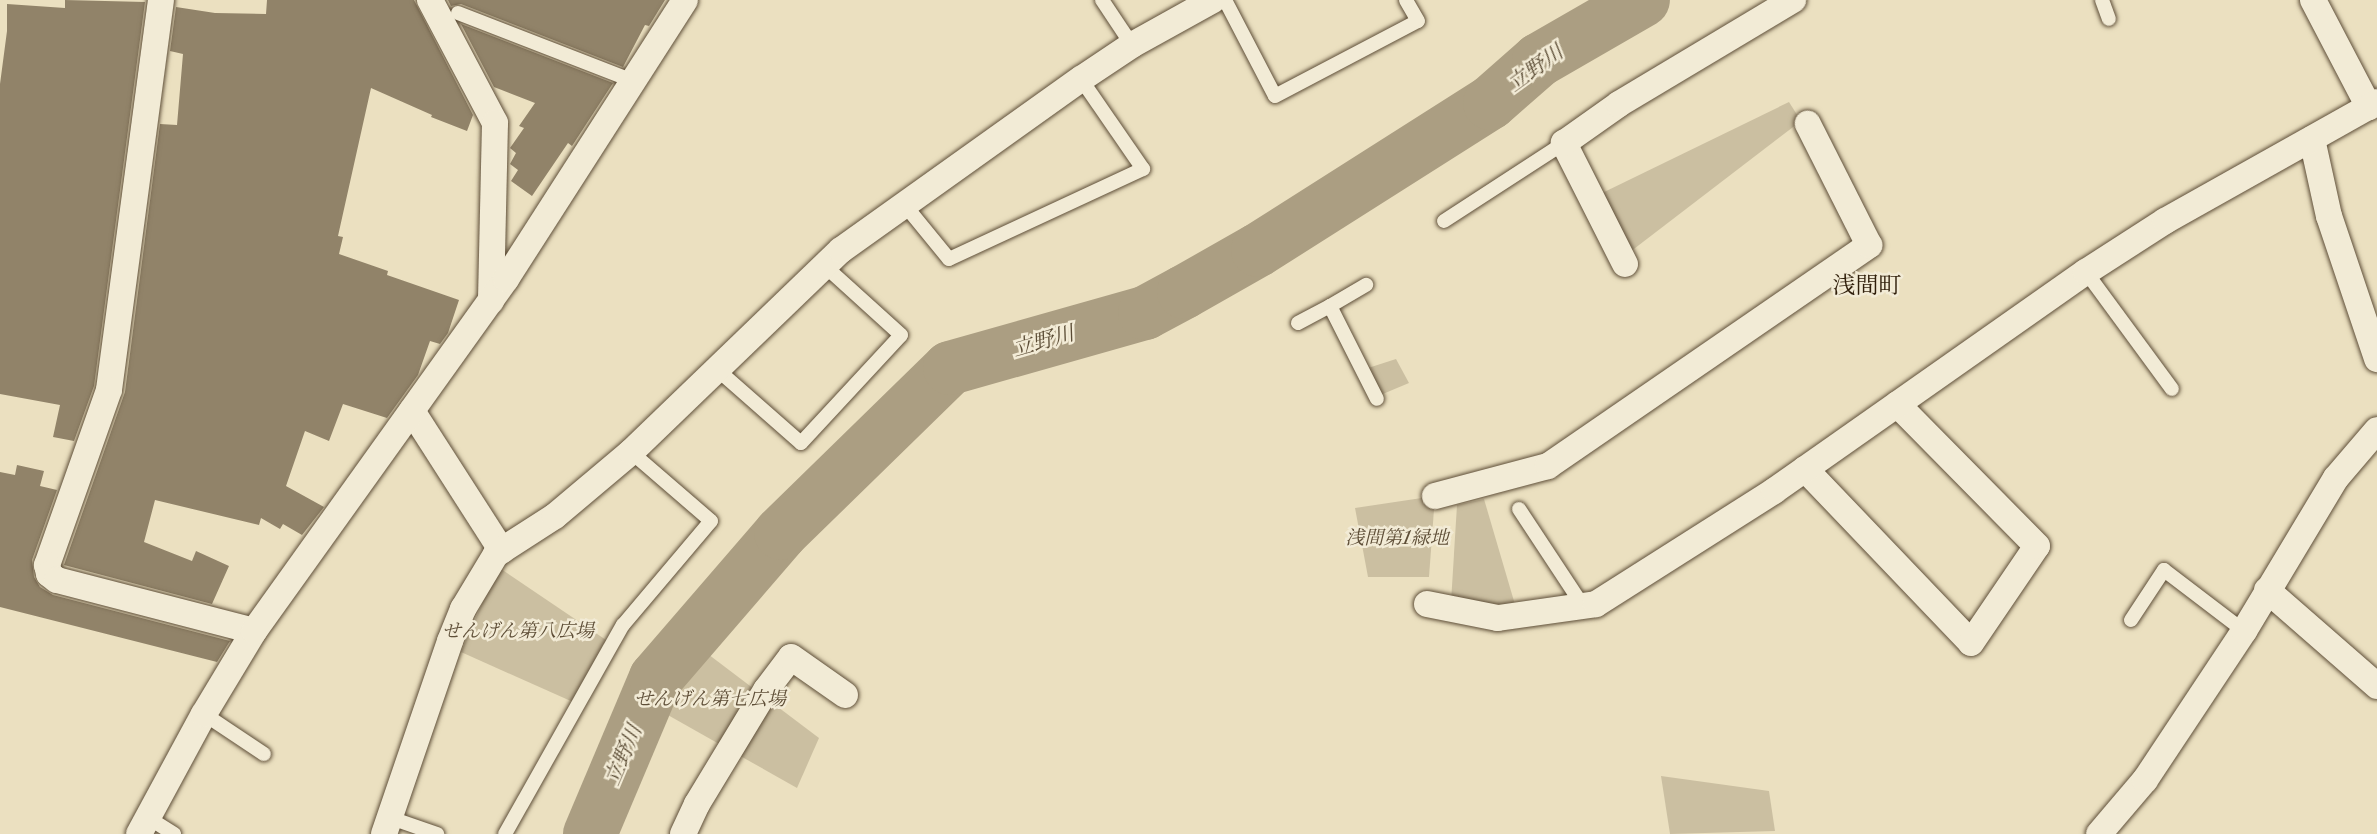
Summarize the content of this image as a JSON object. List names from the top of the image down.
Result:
{
  "districts": ["浅間町"],
  "water": ["立野川"],
  "parks": ["浅間第1緑地", "せんげん第八広場", "せんげん第七広場"]
}
